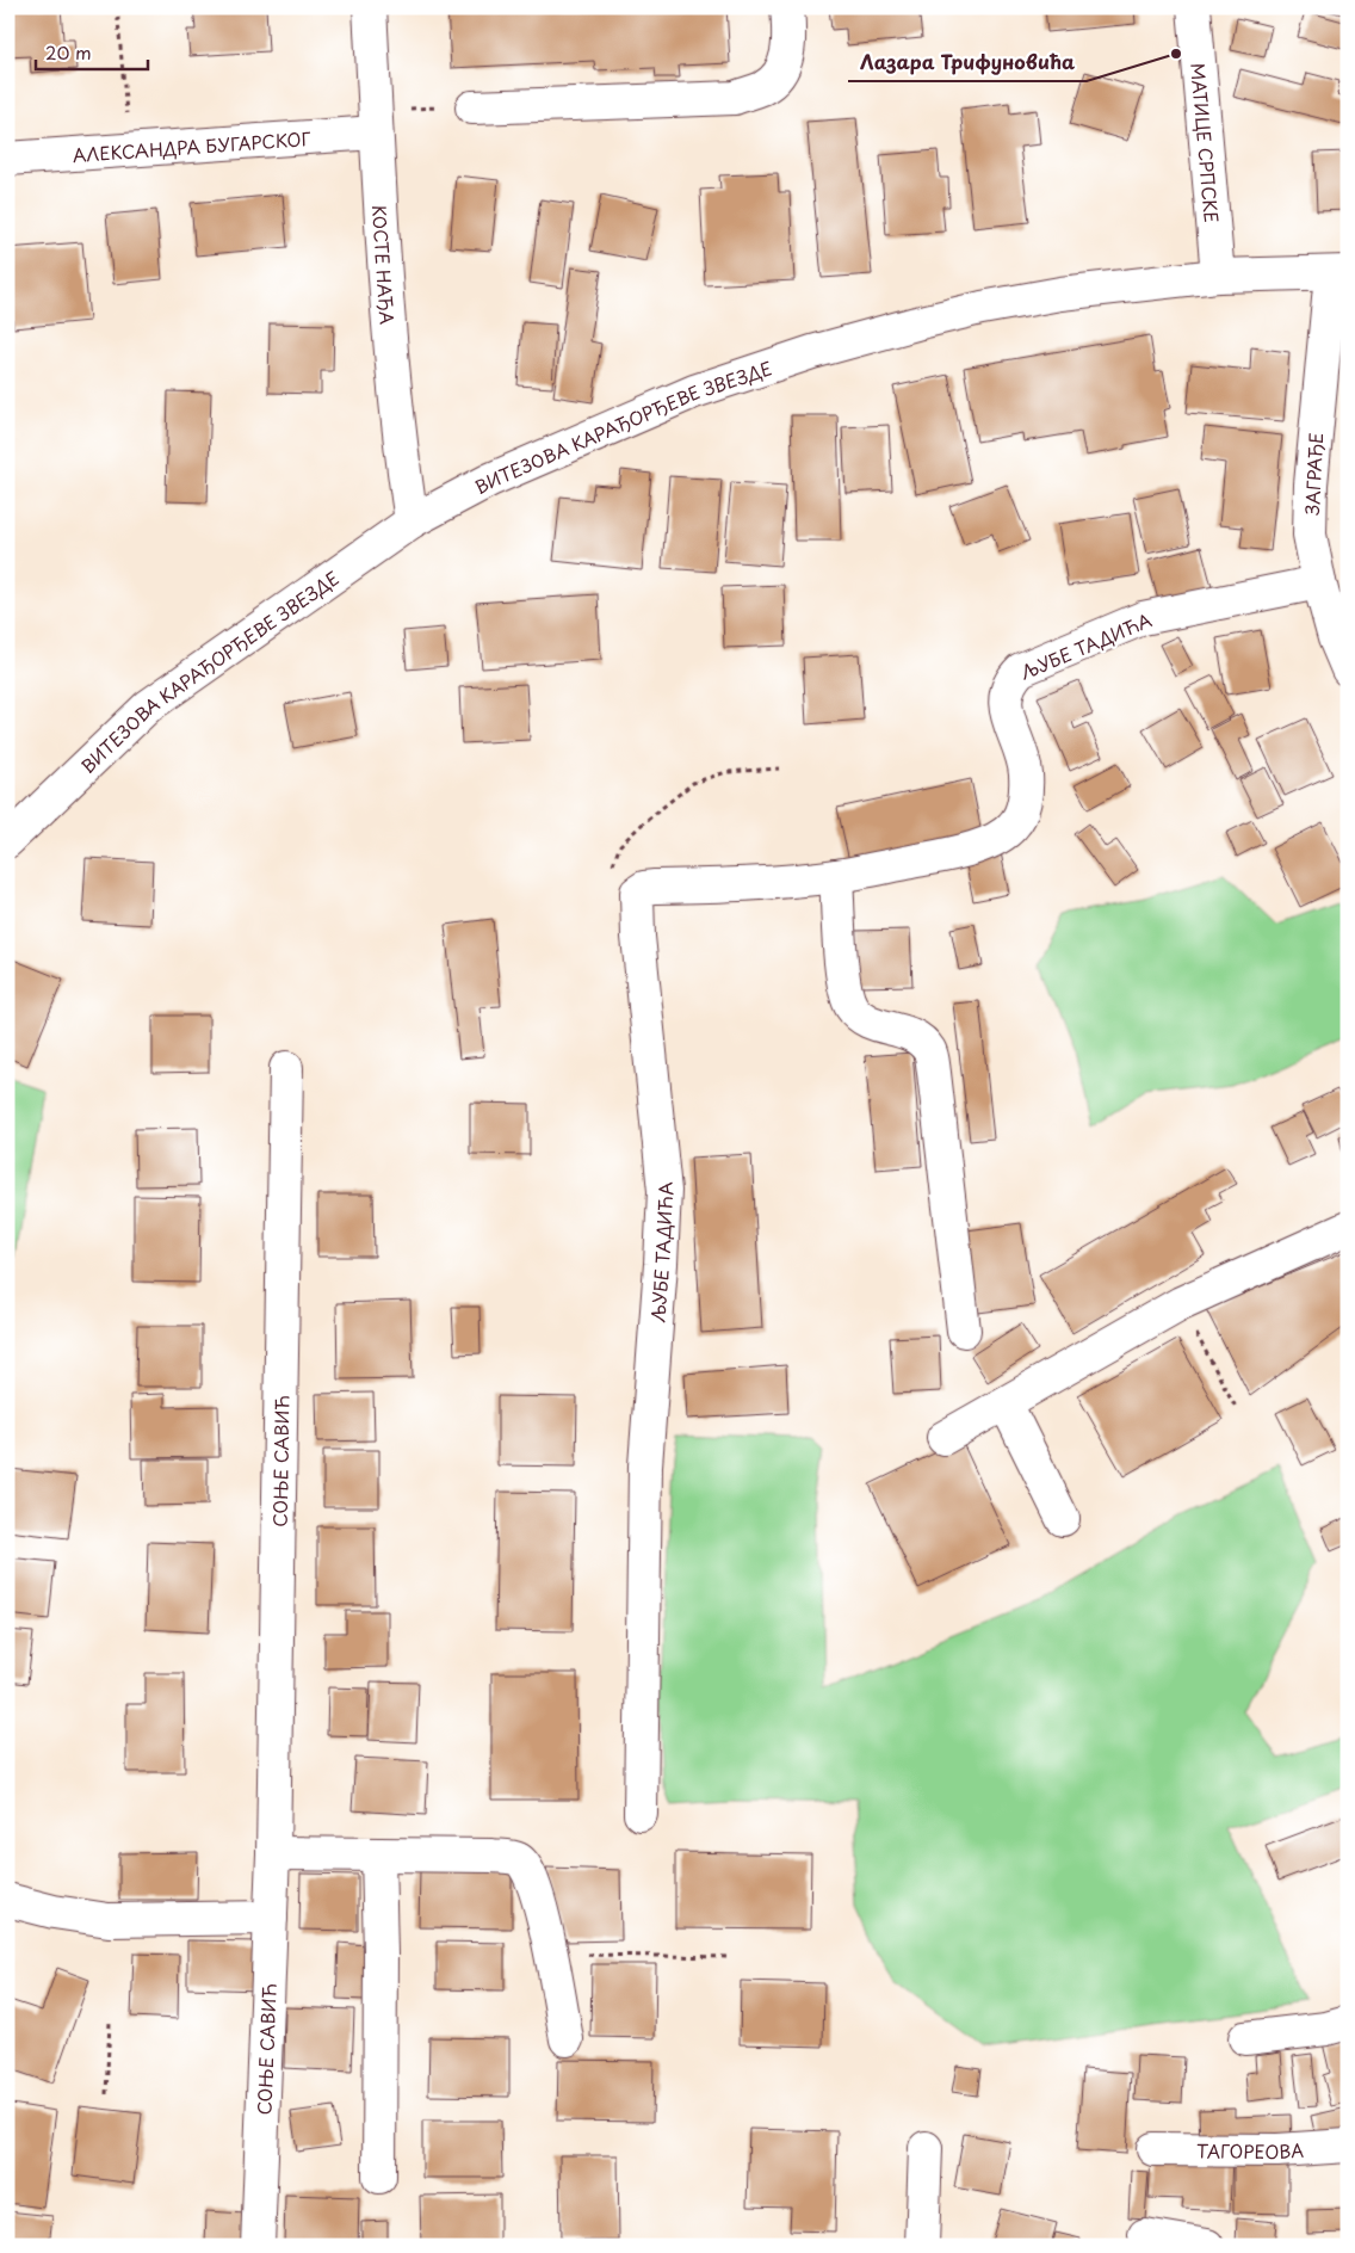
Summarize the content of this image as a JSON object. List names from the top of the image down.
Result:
{
  "streets": {
    "street": [
      "МАТИЦЕ СРПСКЕ",
      "АЛЕКСАНДРА БУГАРСКОГ",
      "КОСТЕ НАЂА",
      "ВИТЕЗОВА КАРАЂОРЂЕВЕ ЗВЕЗДЕ",
      "ЗАГРАЂЕ",
      "ЉУБЕ ТАДИЋА",
      "СОЊЕ САВИЋ",
      "ТАГОРЕОВА"
    ]
  },
  "crossings": [
    ["МАТИЦЕ СРПСКЕ", "ВИТЕЗОВА КАРАЂОРЂЕВЕ ЗВЕЗДЕ"],
    ["АЛЕКСАНДРА БУГАРСКОГ", "КОСТЕ НАЂА"],
    ["КОСТЕ НАЂА", "ВИТЕЗОВА КАРАЂОРЂЕВЕ ЗВЕЗДЕ"],
    ["ВИТЕЗОВА КАРАЂОРЂЕВЕ ЗВЕЗДЕ", "ЗАГРАЂЕ"],
    ["ЗАГРАЂЕ", "ЉУБЕ ТАДИЋА"]
  ],
  "places": ["Лазара Трифуновића"],
  "scale_bar": "20 m"
}
